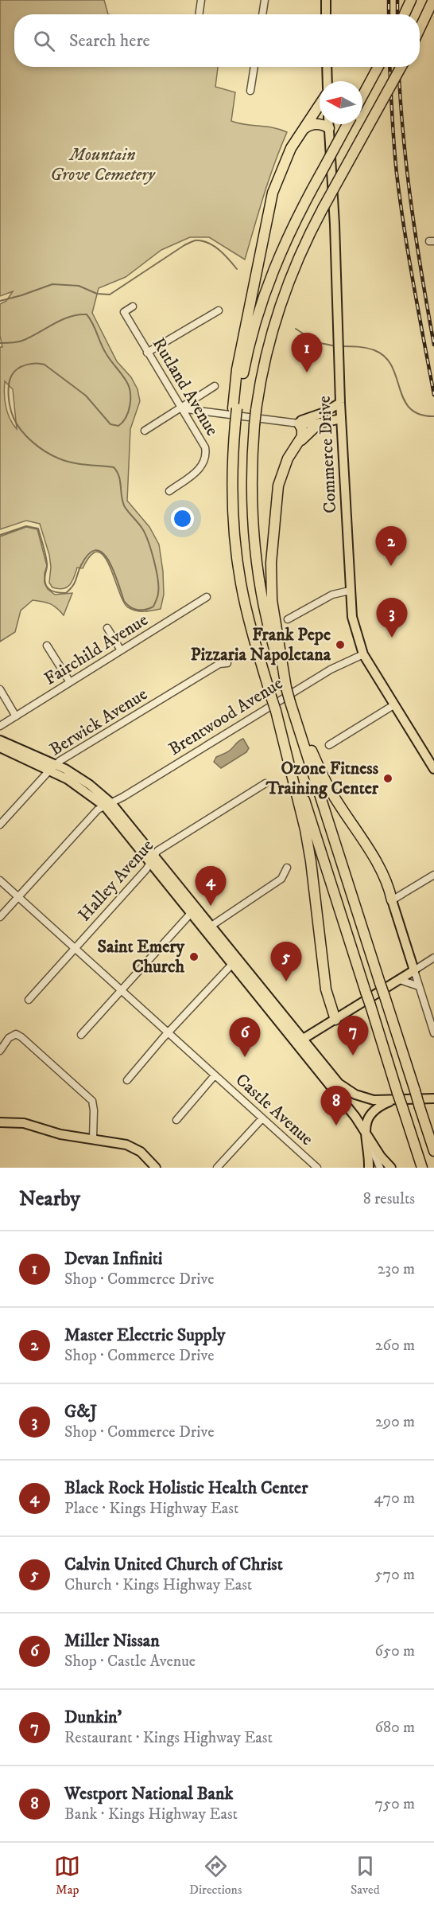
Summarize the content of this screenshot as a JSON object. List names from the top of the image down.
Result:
{
  "streets": {
    "main road": ["Commerce Drive"],
    "street": [
      "Rutland Avenue",
      "Fairchild Avenue",
      "Brentwood Avenue",
      "Berwick Avenue",
      "Halley Avenue",
      "Castle Avenue"
    ]
  },
  "crossings": [
    ["Commerce Drive", "Brentwood Avenue"],
    ["Brentwood Avenue", "Castle Avenue"],
    ["Halley Avenue", "Castle Avenue"]
  ],
  "parks": ["Mountain Grove Cemetery"],
  "places": ["Frank Pepe Pizzaria Napoletana", "Ozone Fitness Training Center", "Saint Emery Church"],
  "north": "left",
  "page": {
    "search": "Search here",
    "pins": [
      "1",
      "2",
      "3",
      "4",
      "5",
      "7",
      "6",
      "8"
    ],
    "heading": ["Nearby", "8 results"],
    "list": [
      {
        "mark": "1",
        "name": "Devan Infiniti",
        "note": "Shop · Commerce Drive",
        "value": "230 m"
      },
      {
        "mark": "2",
        "name": "Master Electric Supply",
        "note": "Shop · Commerce Drive",
        "value": "260 m"
      },
      {
        "mark": "3",
        "name": "G&J",
        "note": "Shop · Commerce Drive",
        "value": "290 m"
      },
      {
        "mark": "4",
        "name": "Black Rock Holistic Health Center",
        "note": "Place · Kings Highway East",
        "value": "470 m"
      },
      {
        "mark": "5",
        "name": "Calvin United Church of Christ",
        "note": "Church · Kings Highway East",
        "value": "570 m"
      },
      {
        "mark": "6",
        "name": "Miller Nissan",
        "note": "Shop · Castle Avenue",
        "value": "650 m"
      },
      {
        "mark": "7",
        "name": "Dunkin'",
        "note": "Restaurant · Kings Highway East",
        "value": "680 m"
      },
      {
        "mark": "8",
        "name": "Westport National Bank",
        "note": "Bank · Kings Highway East",
        "value": "750 m"
      }
    ],
    "nav": ["Map", "Directions", "Saved"]
  }
}
